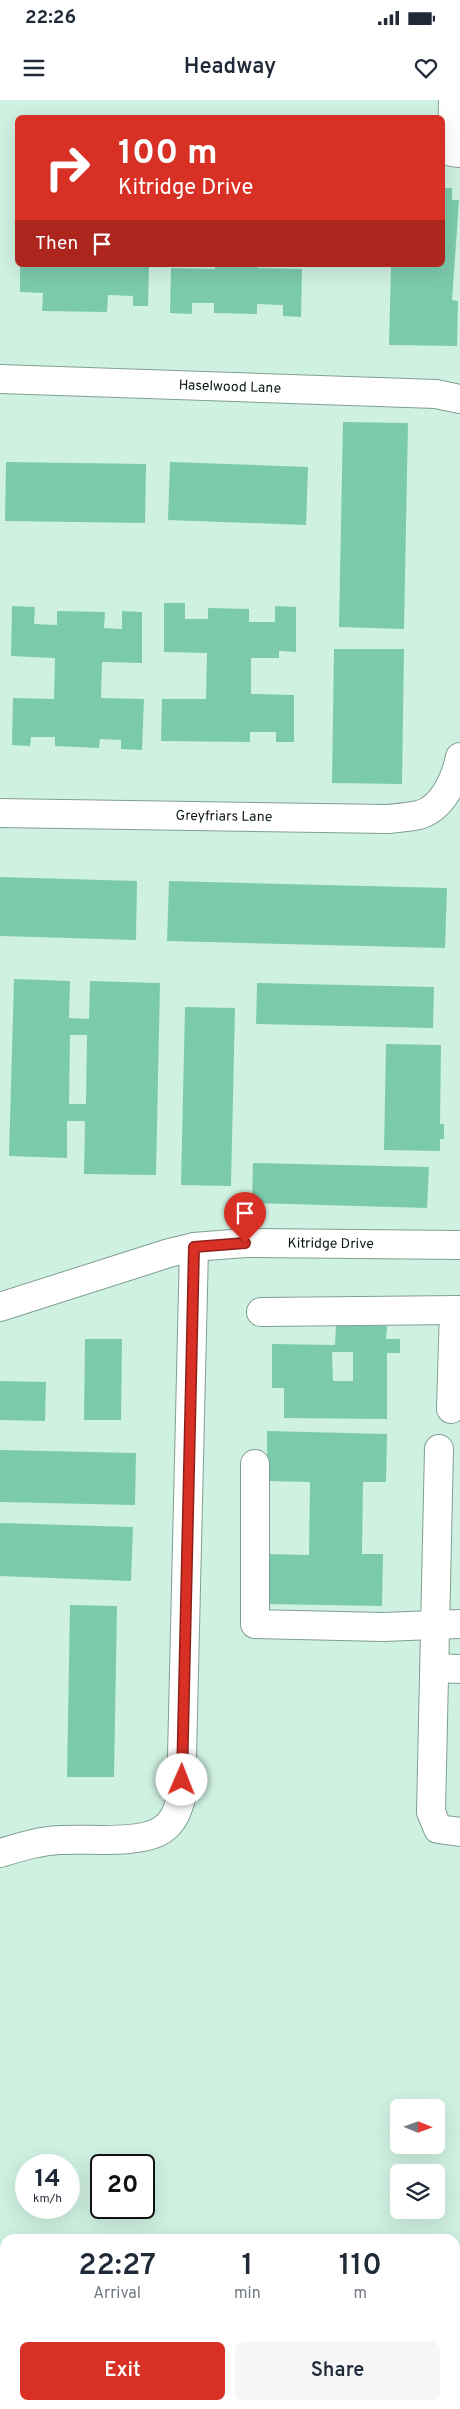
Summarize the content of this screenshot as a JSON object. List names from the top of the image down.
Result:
{
  "streets": {
    "lane": ["Haselwood Lane", "Greyfriars Lane", "Kitridge Drive"]
  },
  "north": "right",
  "page": {
    "status": "22:26",
    "header": "Headway",
    "turn": ["100 m", "Kitridge Drive"],
    "then": "Then",
    "speed": "14 km/h",
    "limit": "20",
    "eta": [
      "22:27",
      "Arrival",
      "1",
      "min",
      "110",
      "m"
    ],
    "buttons": ["Exit", "Share"]
  }
}
